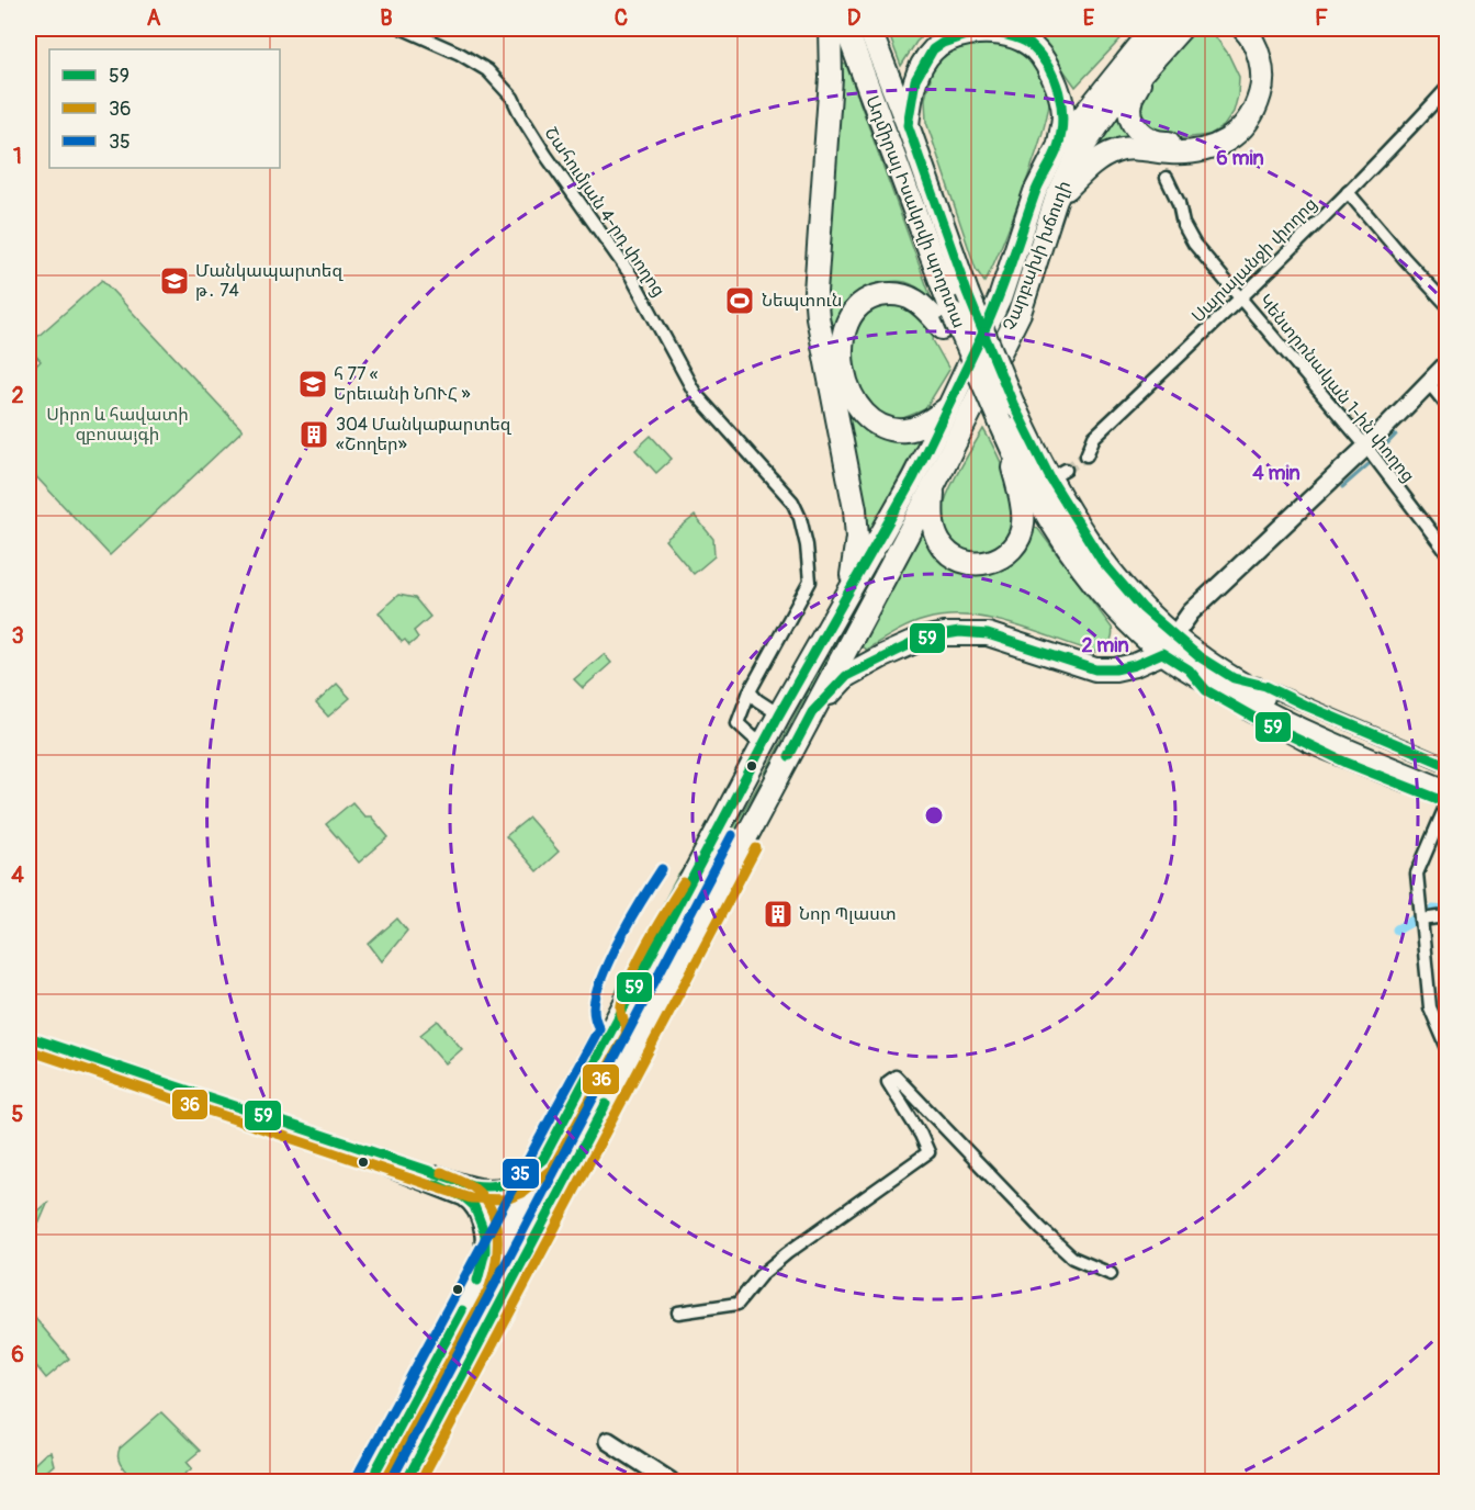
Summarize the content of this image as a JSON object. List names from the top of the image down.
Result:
{
  "streets": {
    "highway": ["Ադմիրալ Իսակովի պողոտա", "Չարբախի խճուղի"],
    "street": ["Շահումյան 4-րդ փողոց", "Սարալանջի փողոց", "Կենտրոնական 1-ին փողոց"]
  },
  "crossings": [
    ["Շահումյան 4-րդ փողոց", "Չարբախի խճուղի"],
    ["Ադմիրալ Իսակովի պողոտա", "Չարբախի խճուղի"],
    ["Սարալանջի փողոց", "Կենտրոնական 1-ին փողոց"]
  ],
  "parks": ["Սիրո և հավատի զբոսայգի"],
  "places": {
    "school or university": ["Մանկապարտեզ թ․ 74", "հ 77 « Երեւանի ՆՈՒՀ »"],
    "sports": ["Նեպտուն"],
    "building": ["304 Մանկաpարտեզ «Շողեր»", "Նոր Պլաստ"]
  },
  "lines": ["transit line 59", "transit line 35", "transit line 36"],
  "legend": ["59", "36", "35"],
  "grid": {
    "columns": [
      "A",
      "B",
      "C",
      "D",
      "E",
      "F"
    ],
    "rows": [
      "1",
      "2",
      "3",
      "4",
      "5",
      "6"
    ]
  },
  "rings": ["6 min", "4 min", "2 min"]
}
